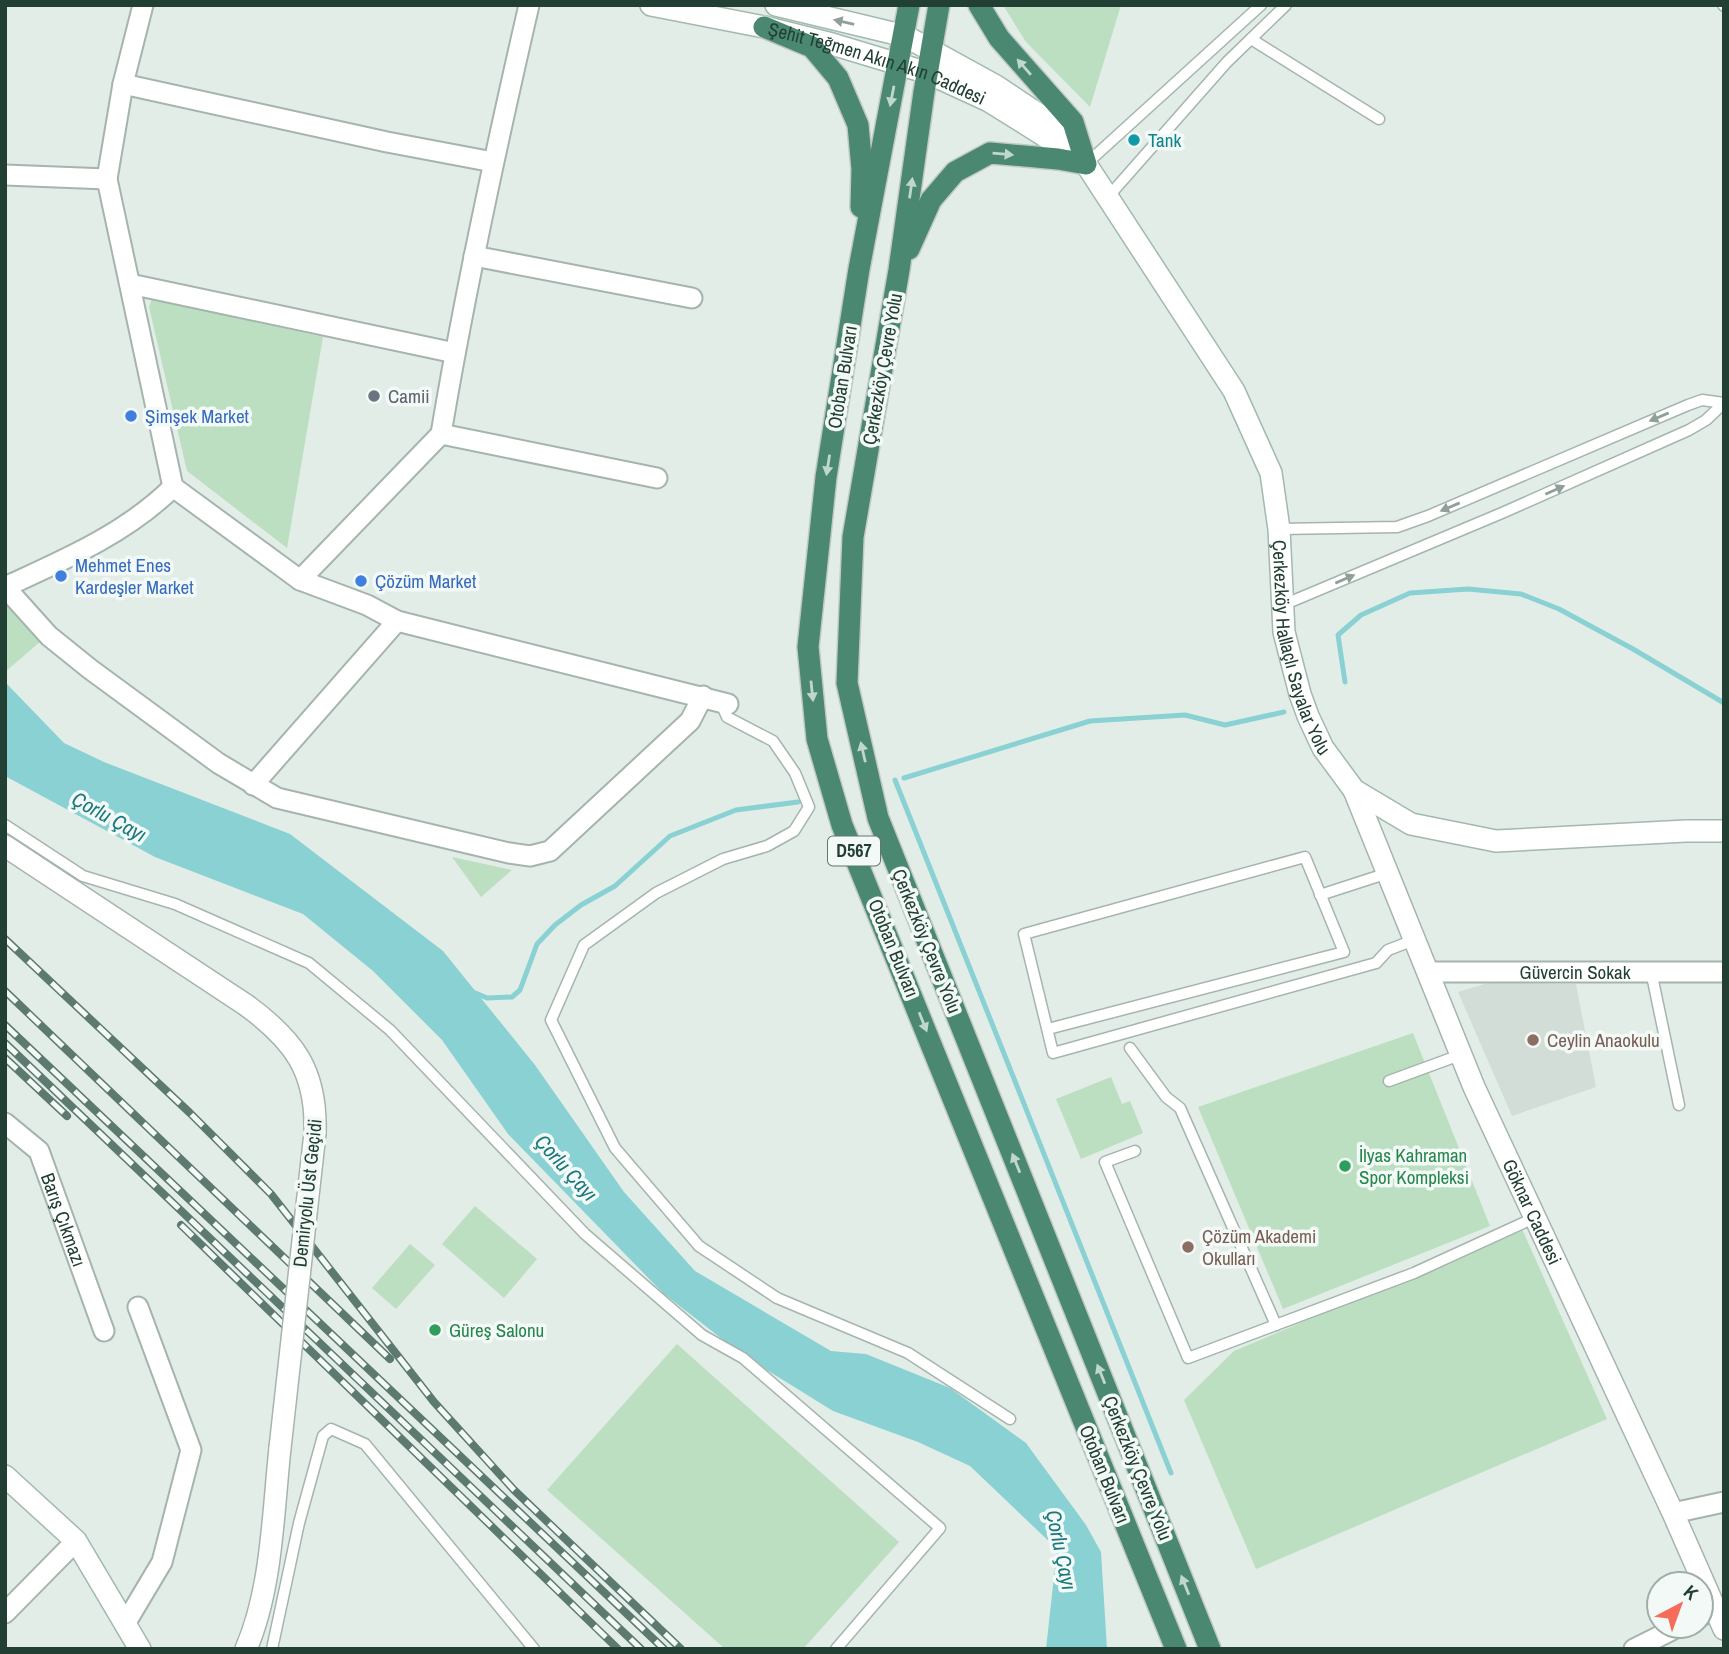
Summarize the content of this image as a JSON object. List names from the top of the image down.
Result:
{
  "streets": {
    "highway": ["Çerkezköy Çevre Yolu", "Otoban Bulvarı", "D567"],
    "main road": [
      "Şehit Teğmen Akın Akın Caddesi",
      "Çerkezköy Hallaçlı Sayalar Yolu",
      "Demiryolu Üst Geçidi",
      "Göknar Caddesi"
    ],
    "street": ["Güvercin Sokak", "Barış Çıkmazı"]
  },
  "crossings": [
    ["Şehit Teğmen Akın Akın Caddesi", "Çerkezköy Çevre Yolu"],
    ["Şehit Teğmen Akın Akın Caddesi", "Otoban Bulvarı"],
    ["Şehit Teğmen Akın Akın Caddesi", "Çerkezköy Hallaçlı Sayalar Yolu"],
    ["Şehit Teğmen Akın Akın Caddesi", "D567"],
    ["Çerkezköy Çevre Yolu", "D567"],
    ["Çerkezköy Hallaçlı Sayalar Yolu", "Göknar Caddesi"],
    ["Güvercin Sokak", "Göknar Caddesi"]
  ],
  "one_way": ["Çerkezköy Çevre Yolu", "Otoban Bulvarı"],
  "water": ["Çorlu Çayı"],
  "places": [
    "Tank",
    "Camii",
    "Şimşek Market",
    "Mehmet Enes Kardeşler Market",
    "Çözüm Market",
    "Ceylin Anaokulu",
    "İlyas Kahraman Spor Kompleksi",
    "Çözüm Akademi Okulları",
    "Güreş Salonu"
  ],
  "north": "top right"
}
